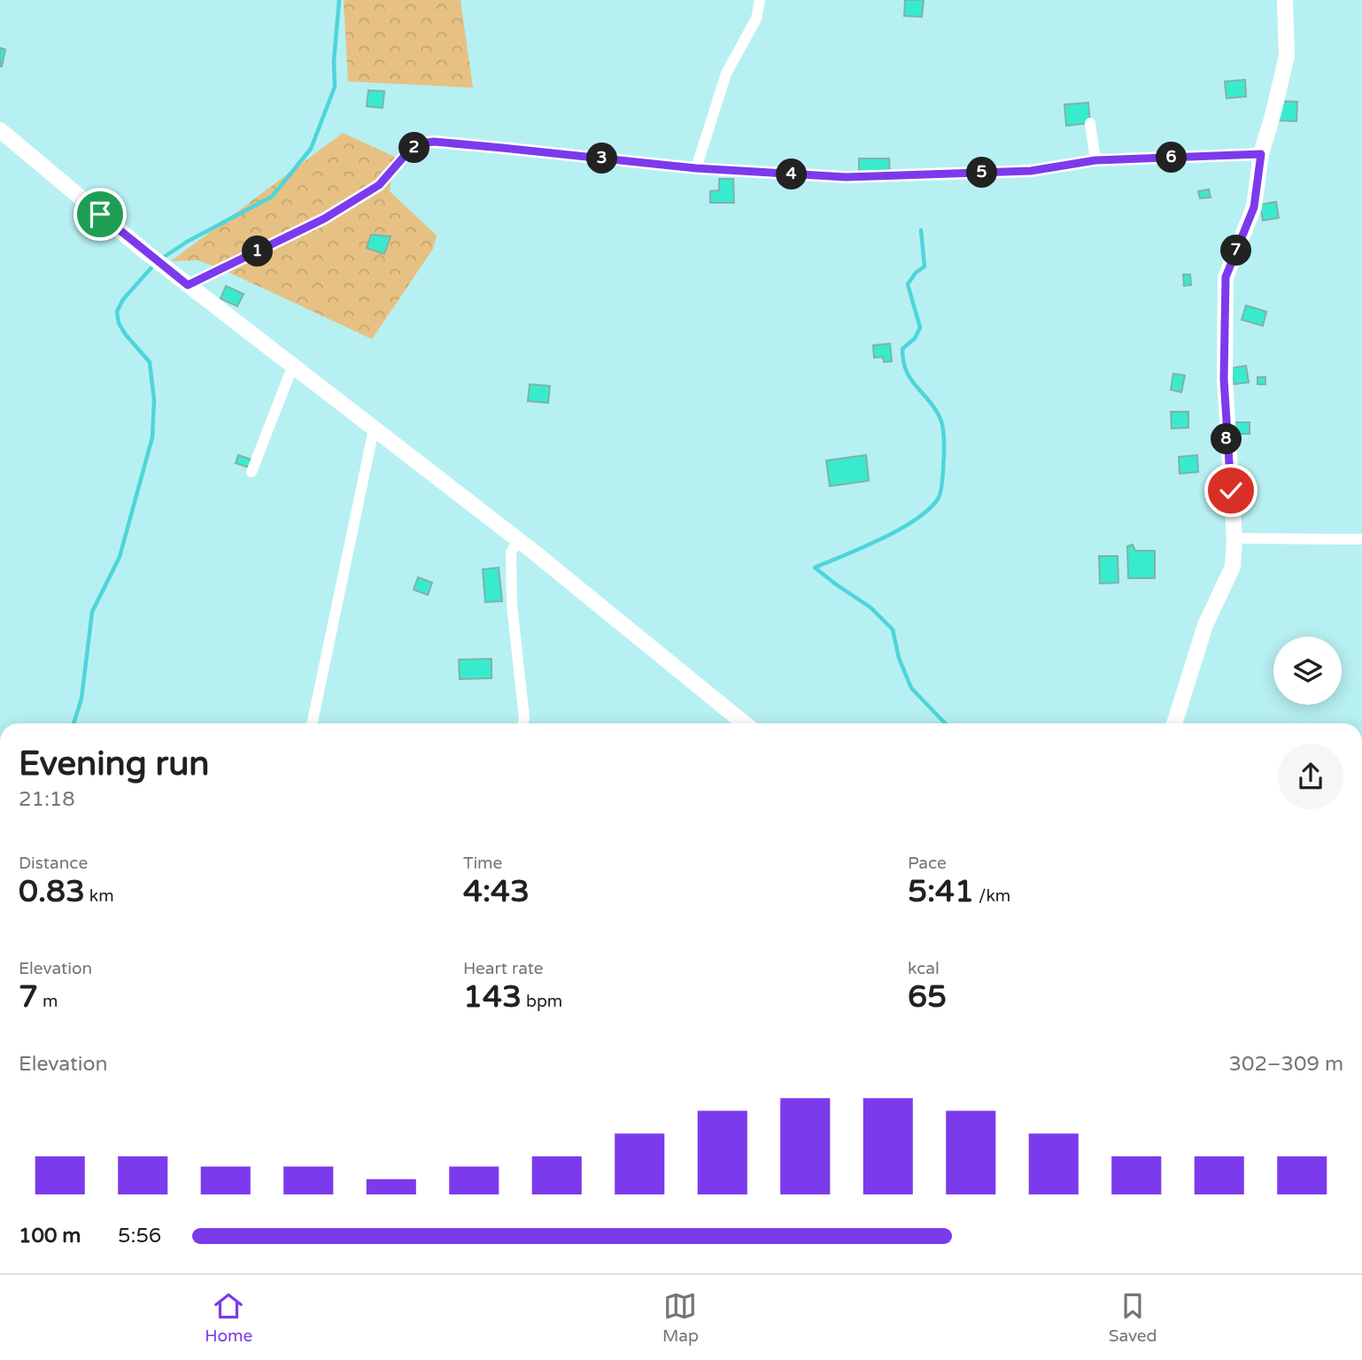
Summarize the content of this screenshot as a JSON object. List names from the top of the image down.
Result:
{
  "page": {
    "pins": [
      "2",
      "6",
      "3",
      "5",
      "4",
      "7",
      "1",
      "8"
    ],
    "heading": ["Evening run", "21:18"],
    "stats": [
      ["Distance", "0.83 km"],
      ["Time", "4:43"],
      ["Pace", "5:41 /km"],
      ["Elevation", "7 m"],
      ["Heart rate", "143 bpm"],
      ["kcal", "65"]
    ],
    "chart": ["Elevation", "302–309 m"],
    "list": [
      {
        "name": "100 m",
        "note": "5:56"
      }
    ],
    "tabs": ["Home", "Map", "Saved"]
  }
}
